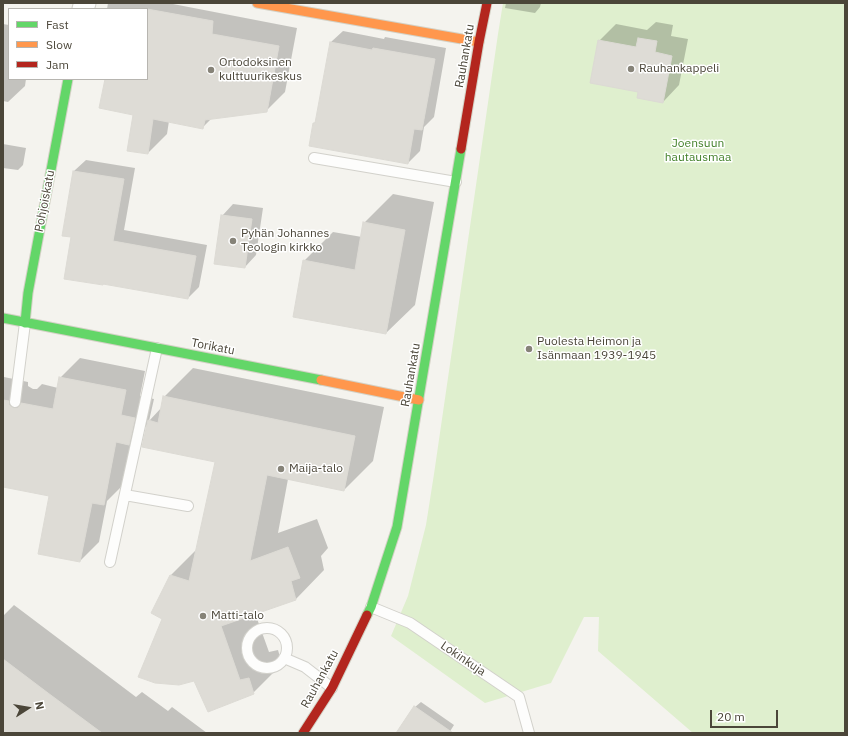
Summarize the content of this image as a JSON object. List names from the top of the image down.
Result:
{
  "streets": {
    "street": ["Rauhankatu", "Pohjoiskatu", "Torikatu"],
    "lane": ["Lokinkuja"]
  },
  "crossings": [
    ["Rauhankatu", "Torikatu"],
    ["Rauhankatu", "Lokinkuja"],
    ["Pohjoiskatu", "Torikatu"]
  ],
  "parks": ["Joensuun hautausmaa"],
  "places": [
    "Rauhankappeli",
    "Ortodoksinen kulttuurikeskus",
    "Pyhän Johannes Teologin kirkko",
    "Puolesta Heimon ja Isänmaan 1939-1945",
    "Maija-talo",
    "Matti-talo"
  ],
  "legend": ["Fast", "Slow", "Jam"],
  "scale_bar": "20 m",
  "north": "right"
}
